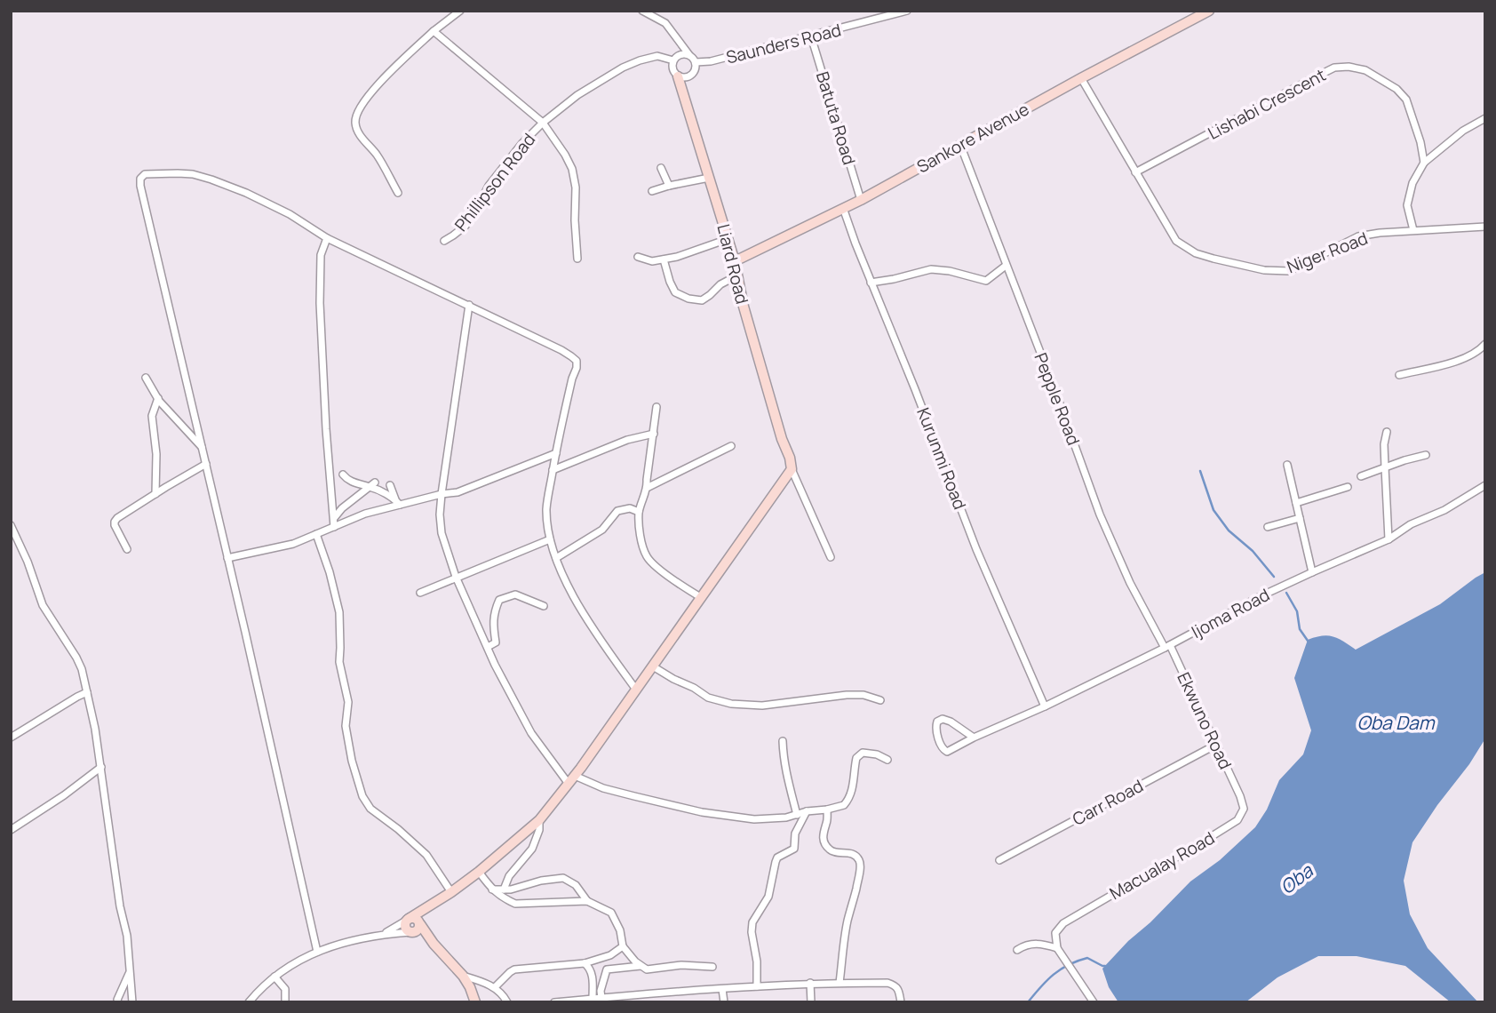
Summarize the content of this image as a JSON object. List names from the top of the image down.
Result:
{
  "streets": {
    "street": [
      "Saunders Road",
      "Lishabi Crescent",
      "Batuta Road",
      "Sankore Avenue",
      "Phillipson Road",
      "Niger Road",
      "Liard Road",
      "Pepple Road",
      "Kurunmi Road",
      "Ijoma Road",
      "Ekwuno Road",
      "Carr Road",
      "Macualay Road"
    ]
  },
  "crossings": [
    ["Saunders Road", "Batuta Road"],
    ["Saunders Road", "Phillipson Road"],
    ["Saunders Road", "Liard Road"],
    ["Lishabi Crescent", "Niger Road"],
    ["Batuta Road", "Sankore Avenue"],
    ["Sankore Avenue", "Niger Road"],
    ["Sankore Avenue", "Liard Road"],
    ["Sankore Avenue", "Pepple Road"],
    ["Sankore Avenue", "Kurunmi Road"],
    ["Phillipson Road", "Liard Road"],
    ["Pepple Road", "Ijoma Road"],
    ["Pepple Road", "Ekwuno Road"],
    ["Kurunmi Road", "Ijoma Road"],
    ["Ijoma Road", "Ekwuno Road"],
    ["Ekwuno Road", "Carr Road"],
    ["Ekwuno Road", "Macualay Road"]
  ],
  "water": ["Oba Dam", "Oba"]
}
